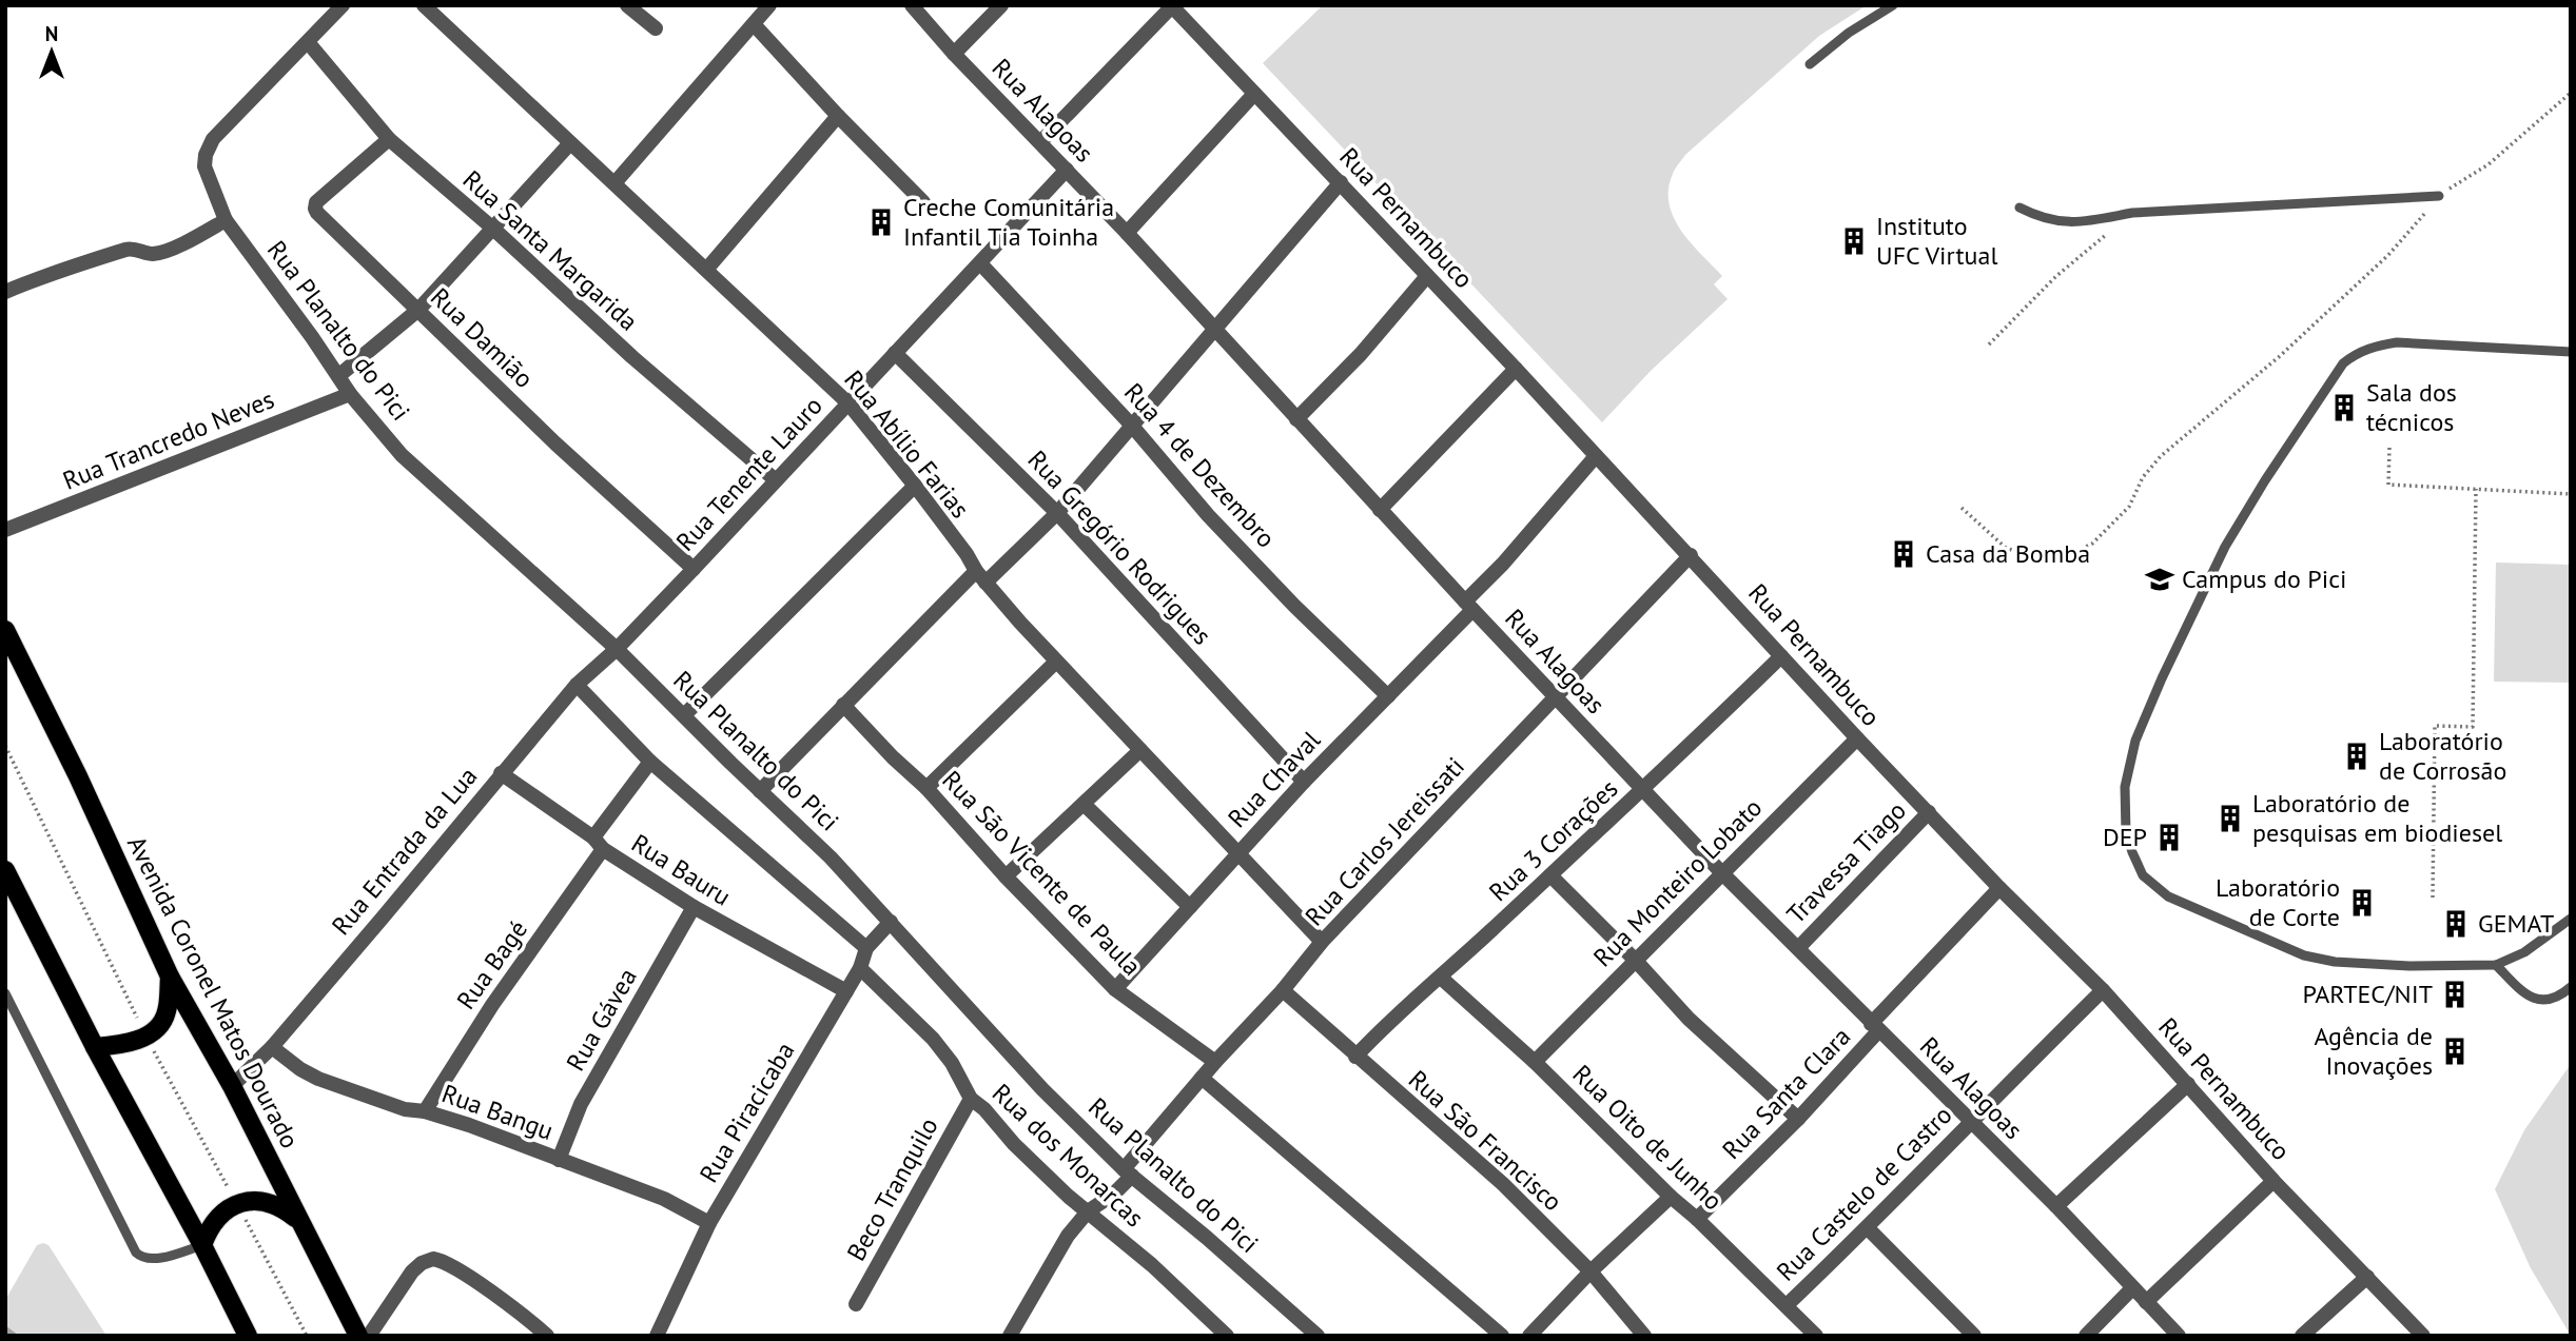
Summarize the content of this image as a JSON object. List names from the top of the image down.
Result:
{
  "streets": {
    "main road": ["Avenida Coronel Matos Dourado"],
    "street": [
      "Rua Alagoas",
      "Rua Pernambuco",
      "Rua Santa Margarida",
      "Rua Planalto do Pici",
      "Rua Damião",
      "Rua Trancredo Neves",
      "Rua Abílio Farias",
      "Rua 4 de Dezembro",
      "Rua Tenente Lauro",
      "Rua Gregório Rodrigues",
      "Rua Chaval",
      "Rua 3 Corações",
      "Rua Carlos Jereissati",
      "Rua Entrada da Lua",
      "Travessa Tiago",
      "Rua Bauru",
      "Rua São Vicente de Paula",
      "Rua Monteiro Lobato",
      "Rua Bagé",
      "Rua Gávea",
      "Rua Santa Clara",
      "Rua Bangu",
      "Rua Piracicaba",
      "Rua Oito de Junho",
      "Rua São Francisco",
      "Rua dos Monarcas",
      "Beco Tranquilo",
      "Rua Castelo de Castro"
    ]
  },
  "crossings": [
    ["Rua Alagoas", "Rua Tenente Lauro"],
    ["Rua Alagoas", "Rua Chaval"],
    ["Rua Alagoas", "Rua 3 Corações"],
    ["Rua Alagoas", "Rua Carlos Jereissati"],
    ["Rua Alagoas", "Travessa Tiago"],
    ["Rua Alagoas", "Rua Monteiro Lobato"],
    ["Rua Alagoas", "Rua Santa Clara"],
    ["Rua Alagoas", "Rua Castelo de Castro"],
    ["Rua Pernambuco", "Rua Chaval"],
    ["Rua Pernambuco", "Rua 3 Corações"],
    ["Rua Pernambuco", "Rua Carlos Jereissati"],
    ["Rua Pernambuco", "Travessa Tiago"],
    ["Rua Pernambuco", "Rua Monteiro Lobato"],
    ["Rua Pernambuco", "Rua Santa Clara"],
    ["Rua Pernambuco", "Rua Castelo de Castro"],
    ["Rua Santa Margarida", "Rua Planalto do Pici"],
    ["Rua Santa Margarida", "Rua Damião"],
    ["Rua Santa Margarida", "Rua Tenente Lauro"],
    ["Rua Planalto do Pici", "Rua Trancredo Neves"],
    ["Rua Planalto do Pici", "Rua Tenente Lauro"],
    ["Rua Planalto do Pici", "Rua Carlos Jereissati"],
    ["Rua Planalto do Pici", "Rua Entrada da Lua"],
    ["Rua Planalto do Pici", "Rua Piracicaba"],
    ["Rua Damião", "Rua Tenente Lauro"],
    ["Rua Abílio Farias", "Rua Tenente Lauro"],
    ["Rua Abílio Farias", "Rua Chaval"],
    ["Rua Abílio Farias", "Rua Carlos Jereissati"],
    ["Rua 4 de Dezembro", "Rua Tenente Lauro"],
    ["Rua 4 de Dezembro", "Rua Chaval"],
    ["Rua Tenente Lauro", "Rua Gregório Rodrigues"],
    ["Rua Tenente Lauro", "Rua Entrada da Lua"],
    ["Rua Gregório Rodrigues", "Rua Chaval"],
    ["Rua Chaval", "Rua São Vicente de Paula"],
    ["Rua 3 Corações", "Rua Oito de Junho"],
    ["Rua 3 Corações", "Rua São Francisco"],
    ["Rua Carlos Jereissati", "Rua São Vicente de Paula"],
    ["Rua Carlos Jereissati", "Rua São Francisco"],
    ["Rua Carlos Jereissati", "Rua dos Monarcas"],
    ["Rua Entrada da Lua", "Rua Bauru"],
    ["Rua Entrada da Lua", "Avenida Coronel Matos Dourado"],
    ["Rua Entrada da Lua", "Rua Bangu"],
    ["Rua Bauru", "Rua Bagé"],
    ["Rua Bauru", "Rua Gávea"],
    ["Rua Bauru", "Rua Piracicaba"],
    ["Rua Monteiro Lobato", "Rua Oito de Junho"],
    ["Rua Bagé", "Rua Bangu"],
    ["Rua Gávea", "Rua Bangu"],
    ["Rua Santa Clara", "Rua Oito de Junho"],
    ["Rua Bangu", "Rua Piracicaba"],
    ["Rua Piracicaba", "Rua dos Monarcas"],
    ["Rua Oito de Junho", "Rua Castelo de Castro"],
    ["Rua dos Monarcas", "Beco Tranquilo"]
  ],
  "places": {
    "building": [
      "Creche Comunitária Infantil Tia Toinha",
      "Instituto UFC Virtual",
      "Sala dos técnicos",
      "Casa da Bomba",
      "Laboratório de Corrosão",
      "Laboratório de pesquisas em biodiesel",
      "DEP",
      "Laboratório de Corte",
      "GEMAT",
      "PARTEC/NIT",
      "Agência de Inovações"
    ],
    "school or university": ["Campus do Pici"]
  },
  "north": "top"
}
